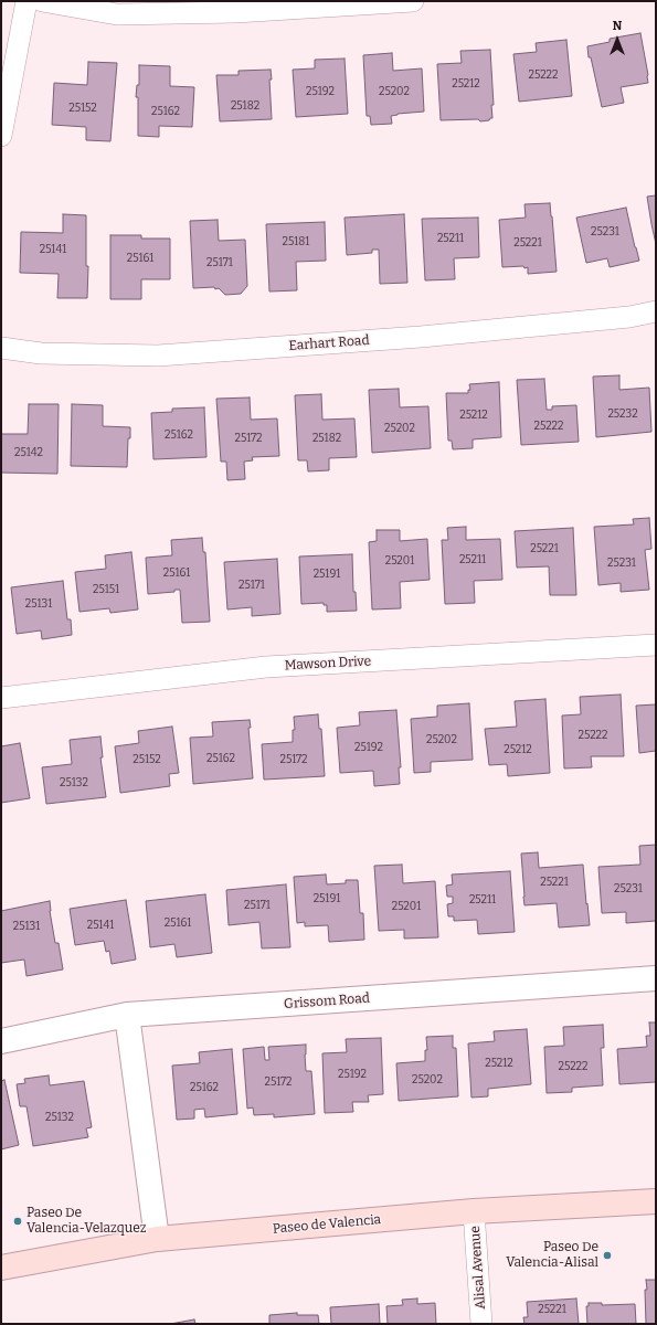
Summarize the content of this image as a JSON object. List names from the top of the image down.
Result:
{
  "streets": {
    "main road": ["Paseo de Valencia"],
    "street": [
      "Earhart Road",
      "Mawson Drive",
      "Grissom Road",
      "Alisal Avenue"
    ]
  },
  "crossings": [
    ["Paseo de Valencia", "Alisal Avenue"]
  ],
  "places": ["Paseo De Valencia-Velazquez", "Paseo De Valencia-Alisal"],
  "house_numbers": [
    "25222",
    "25212",
    "25192",
    "25202",
    "25182",
    "25152",
    "25162",
    "25231",
    "25211",
    "25181",
    "25221",
    "25141",
    "25161",
    "25171",
    "25232",
    "25212",
    "25222",
    "25202",
    "25162",
    "25172",
    "25182",
    "25142",
    "25221",
    "25211",
    "25201",
    "25231",
    "25161",
    "25191",
    "25171",
    "25151",
    "25131",
    "25222",
    "25202",
    "25192",
    "25212",
    "25162",
    "25152",
    "25172",
    "25132",
    "25221",
    "25231",
    "25191",
    "25211",
    "25171",
    "25201",
    "25161",
    "25141",
    "25131",
    "25212",
    "25222",
    "25192",
    "25202",
    "25172",
    "25162",
    "25132",
    "25221"
  ],
  "north": "top"
}
